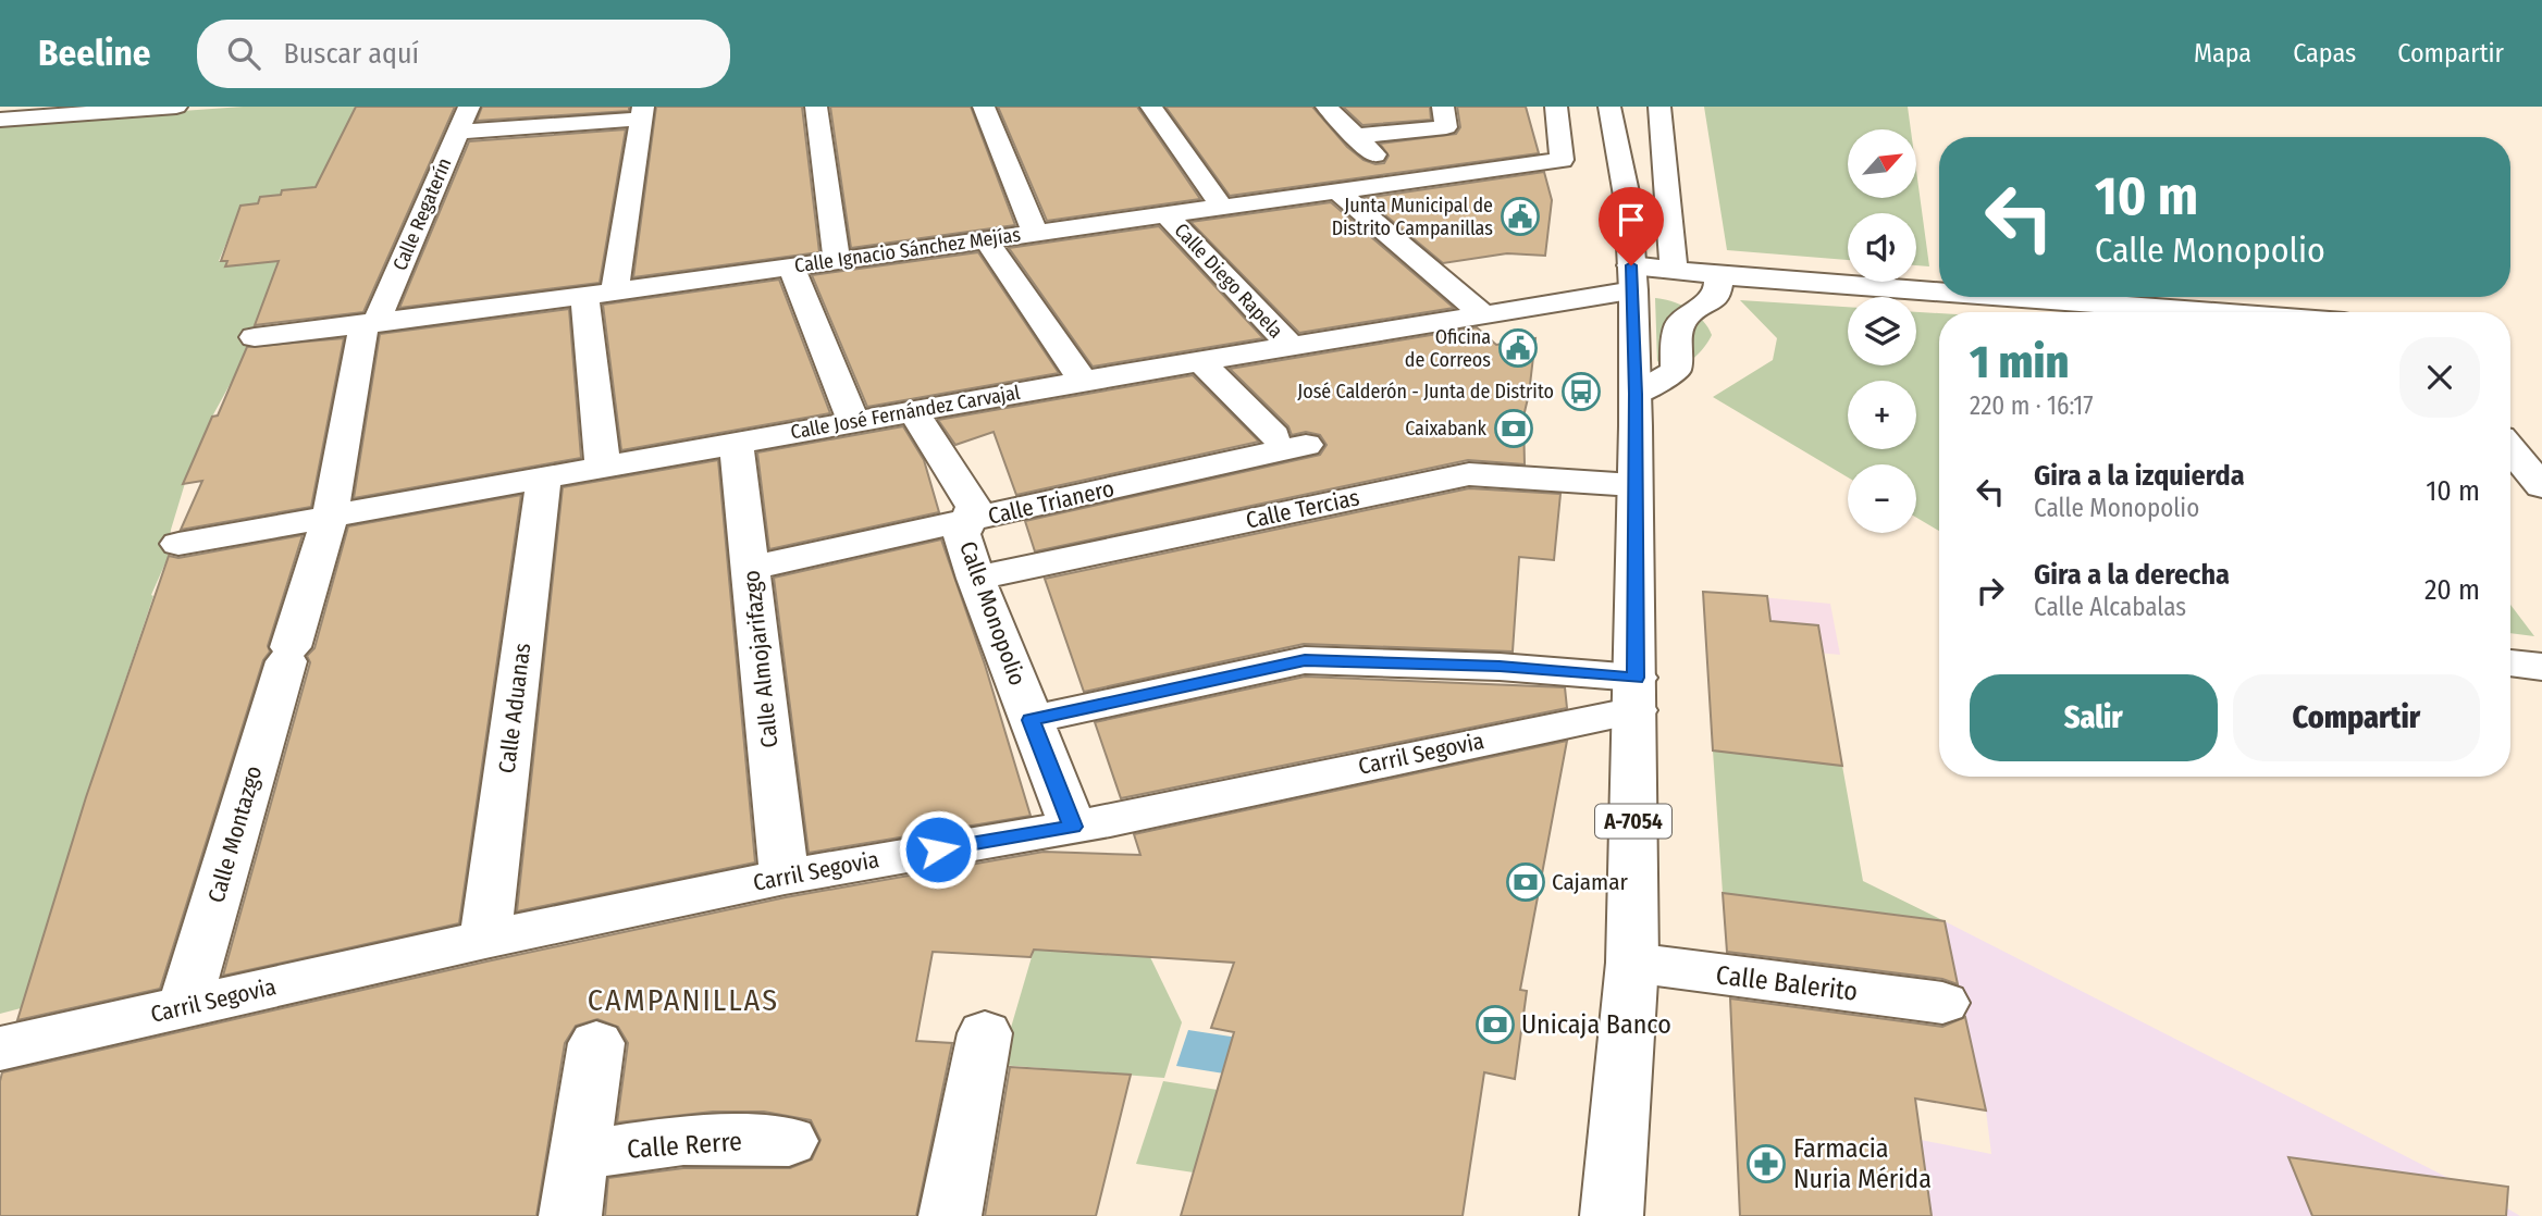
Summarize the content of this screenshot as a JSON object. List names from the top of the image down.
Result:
{
  "streets": {
    "street": [
      "Calle Regaterín",
      "Calle Ignacio Sánchez Mejías",
      "Calle Diego Rapela",
      "Calle José Fernández Carvajal",
      "Calle Trianero",
      "Calle Tercias",
      "Calle Monopolio",
      "Calle Almojarifazgo",
      "Calle Aduanas",
      "Carril Segovia",
      "A-7054",
      "Calle Montazgo",
      "Calle Balerito",
      "Calle Rerre"
    ]
  },
  "crossings": [
    ["Calle Regaterín", "Calle Ignacio Sánchez Mejías"],
    ["Calle Regaterín", "Calle José Fernández Carvajal"],
    ["Calle Regaterín", "Calle Montazgo"],
    ["Calle Ignacio Sánchez Mejías", "Calle Diego Rapela"],
    ["Calle Diego Rapela", "Calle José Fernández Carvajal"],
    ["Calle José Fernández Carvajal", "Calle Trianero"],
    ["Calle José Fernández Carvajal", "Calle Monopolio"],
    ["Calle José Fernández Carvajal", "Calle Almojarifazgo"],
    ["Calle José Fernández Carvajal", "Calle Aduanas"],
    ["Calle José Fernández Carvajal", "A-7054"],
    ["Calle José Fernández Carvajal", "Calle Montazgo"],
    ["Calle Trianero", "Calle Monopolio"],
    ["Calle Trianero", "Calle Almojarifazgo"],
    ["Calle Tercias", "Calle Monopolio"],
    ["Calle Tercias", "A-7054"],
    ["Calle Monopolio", "Carril Segovia"],
    ["Calle Almojarifazgo", "Carril Segovia"],
    ["Calle Aduanas", "Carril Segovia"],
    ["Carril Segovia", "A-7054"],
    ["Carril Segovia", "Calle Montazgo"],
    ["A-7054", "Calle Balerito"]
  ],
  "districts": ["CAMPANILLAS"],
  "places": {
    "public building": ["Junta Municipal de Distrito Campanillas", "Oficina de Correos"],
    "bus stop": ["José Calderón - Junta de Distrito"],
    "bank": ["Caixabank", "Cajamar", "Unicaja Banco"],
    "pharmacy": ["Farmacia Nuria Mérida"]
  },
  "north": "top right",
  "page": {
    "header": "Beeline",
    "search": "Buscar aquí",
    "nav": ["Mapa", "Capas", "Compartir"],
    "map_buttons": ["+", "−"],
    "turn": ["10 m", "Calle Monopolio"],
    "heading": ["1 min", "220 m · 16:17"],
    "list": [
      {
        "name": "Gira a la izquierda",
        "note": "Calle Monopolio",
        "value": "10 m"
      },
      {
        "name": "Gira a la derecha",
        "note": "Calle Alcabalas",
        "value": "20 m"
      }
    ],
    "buttons": ["Salir", "Compartir"]
  }
}
